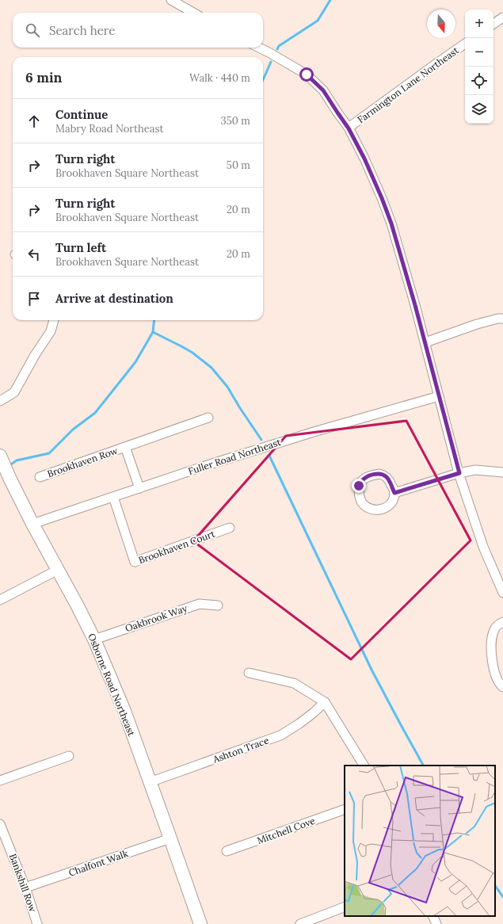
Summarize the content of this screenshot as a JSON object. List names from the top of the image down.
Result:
{
  "streets": {
    "street": [
      "Farmington Lane Northeast",
      "Fuller Road Northeast",
      "Brookhaven Row",
      "Brookhaven Court",
      "Oakbrook Way",
      "Osborne Road Northeast",
      "Ashton Trace",
      "Mitchell Cove",
      "Chalfont Walk",
      "Bankshill Row"
    ]
  },
  "crossings": [
    ["Fuller Road Northeast", "Brookhaven Row"],
    ["Fuller Road Northeast", "Brookhaven Court"],
    ["Fuller Road Northeast", "Osborne Road Northeast"],
    ["Oakbrook Way", "Osborne Road Northeast"],
    ["Osborne Road Northeast", "Ashton Trace"],
    ["Osborne Road Northeast", "Chalfont Walk"],
    ["Chalfont Walk", "Bankshill Row"]
  ],
  "north": "bottom",
  "page": {
    "map_buttons": ["+", "−"],
    "search": "Search here",
    "heading": ["6 min", "Walk · 440 m"],
    "list": [
      ["Continue", "Mabry Road Northeast", "350 m"],
      ["Turn right", "Brookhaven Square Northeast", "50 m"],
      ["Turn right", "Brookhaven Square Northeast", "20 m"],
      ["Turn left", "Brookhaven Square Northeast", "20 m"],
      "Arrive at destination"
    ]
  }
}
